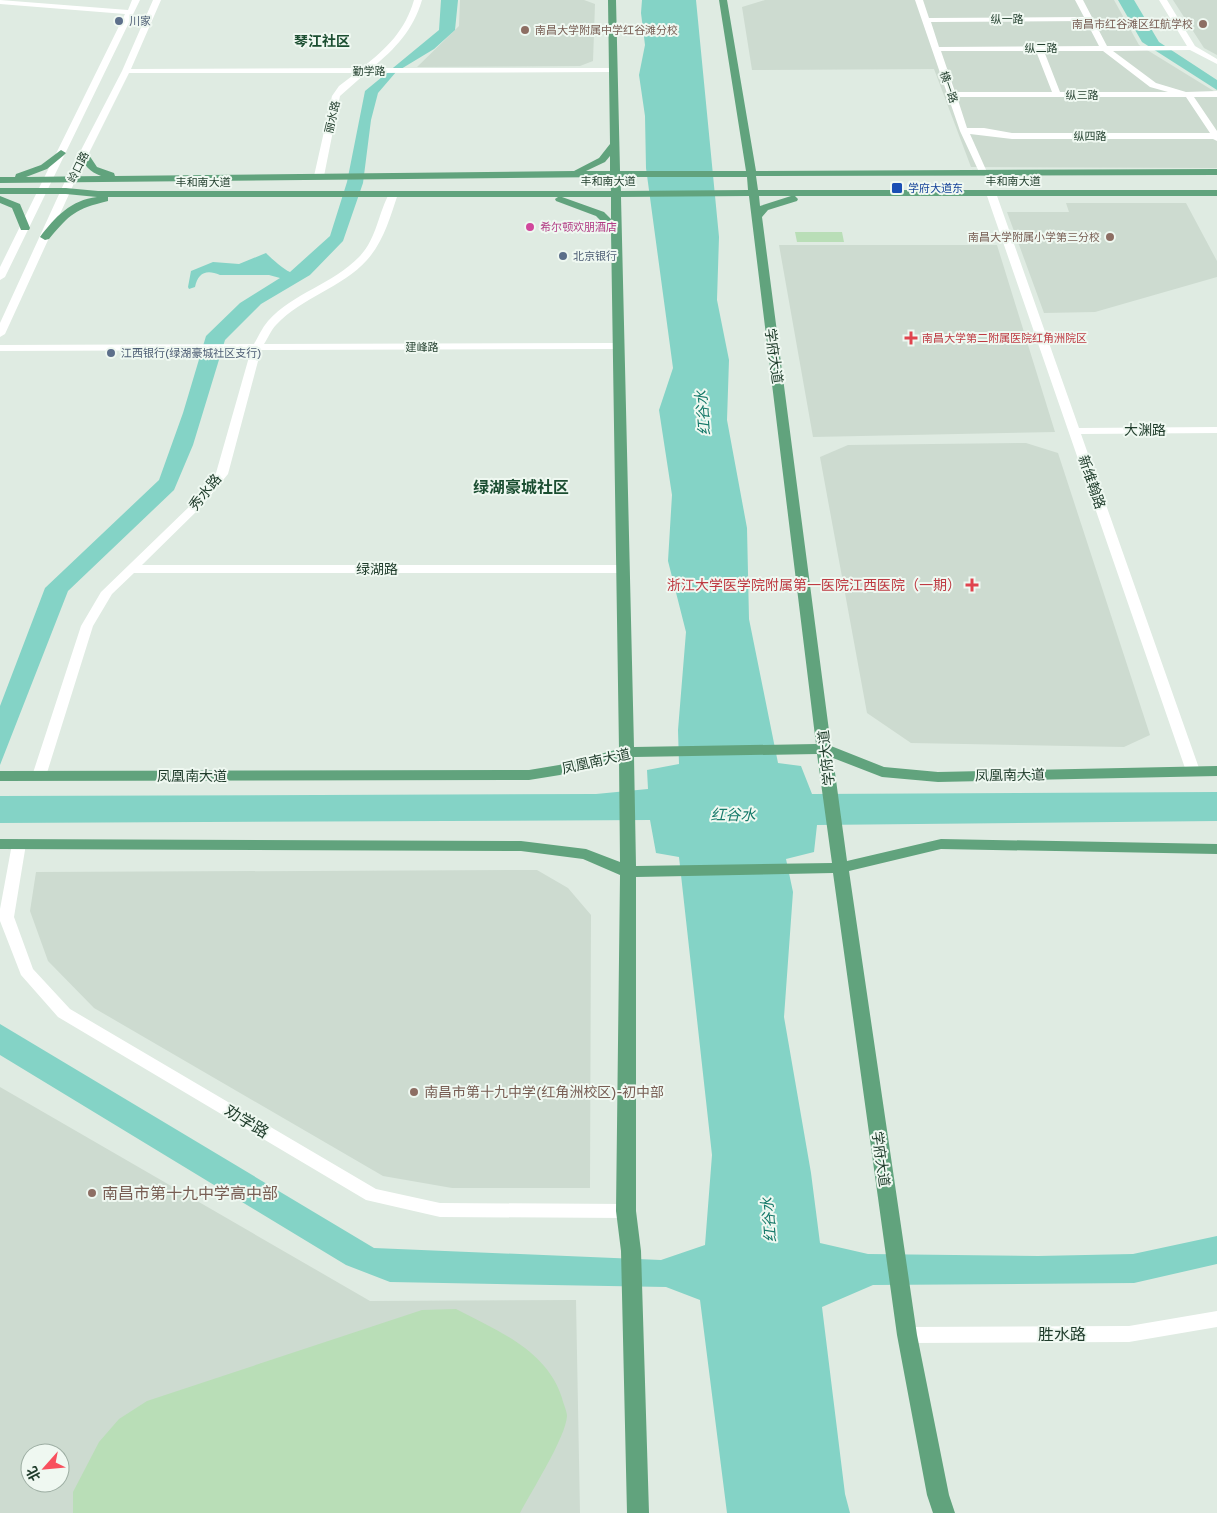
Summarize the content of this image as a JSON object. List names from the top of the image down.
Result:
{
  "streets": {
    "main road": ["丰和南大道", "学府大道", "凤凰南大道"],
    "street": [
      "纵一路",
      "纵二路",
      "勤学路",
      "横一路",
      "纵三路",
      "丽水路",
      "纵四路",
      "岭口路",
      "建峰路",
      "大渊路",
      "新维翰路",
      "秀水路",
      "绿湖路",
      "劝学路",
      "胜水路"
    ]
  },
  "crossings": [
    ["纵一路", "横一路"],
    ["纵二路", "横一路"],
    ["勤学路", "丽水路"],
    ["勤学路", "岭口路"],
    ["横一路", "纵三路"],
    ["横一路", "纵四路"],
    ["横一路", "丰和南大道"],
    ["丽水路", "丰和南大道"],
    ["岭口路", "丰和南大道"],
    ["丰和南大道", "学府大道"],
    ["丰和南大道", "新维翰路"],
    ["丰和南大道", "秀水路"],
    ["建峰路", "秀水路"],
    ["学府大道", "凤凰南大道"],
    ["学府大道", "胜水路"],
    ["大渊路", "新维翰路"],
    ["新维翰路", "凤凰南大道"],
    ["秀水路", "绿湖路"],
    ["秀水路", "凤凰南大道"]
  ],
  "districts": ["琴江社区", "绿湖豪城社区"],
  "water": ["红谷水"],
  "places": {
    "other": [
      "川家",
      "南昌市红谷滩区红航学校",
      "南昌大学附属中学红谷滩分校",
      "希尔顿欢朋酒店",
      "南昌大学附属小学第三分校",
      "北京银行",
      "江西银行(绿湖豪城社区支行)",
      "南昌市第十九中学(红角洲校区)-初中部",
      "南昌市第十九中学高中部"
    ],
    "transit": ["学府大道东"],
    "health": ["南昌大学第二附属医院红角洲院区", "浙江大学医学院附属第一医院江西医院（一期）"]
  },
  "north": "bottom left"
}
